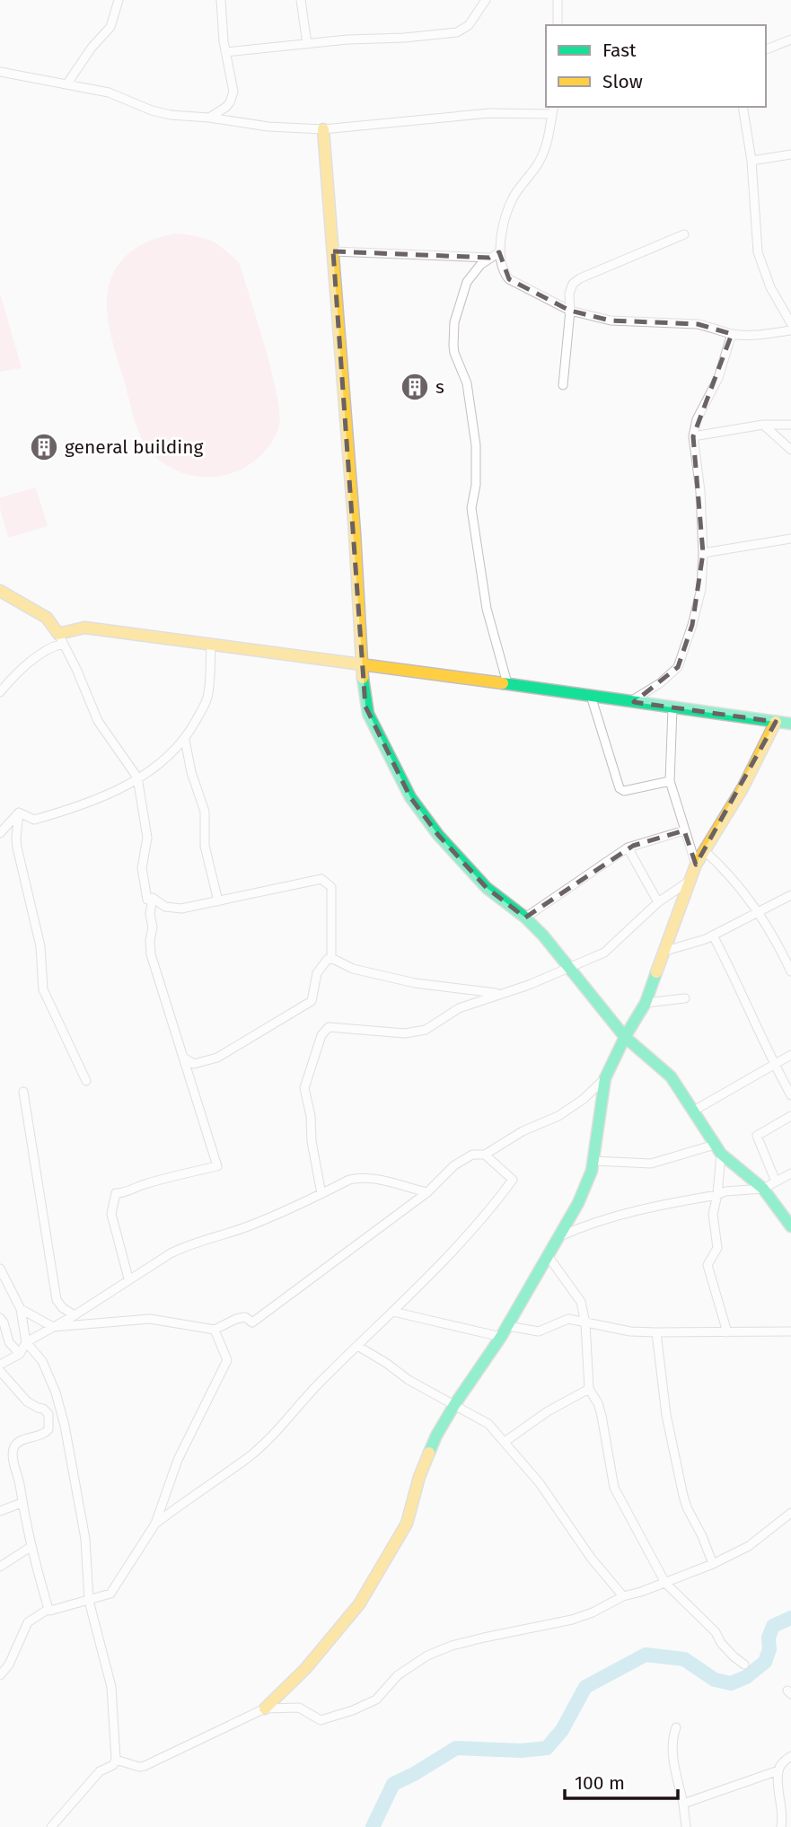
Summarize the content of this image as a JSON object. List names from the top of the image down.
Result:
{
  "places": {
    "building": ["s", "general building"]
  },
  "legend": ["Fast", "Slow"],
  "scale_bar": "100 m"
}
